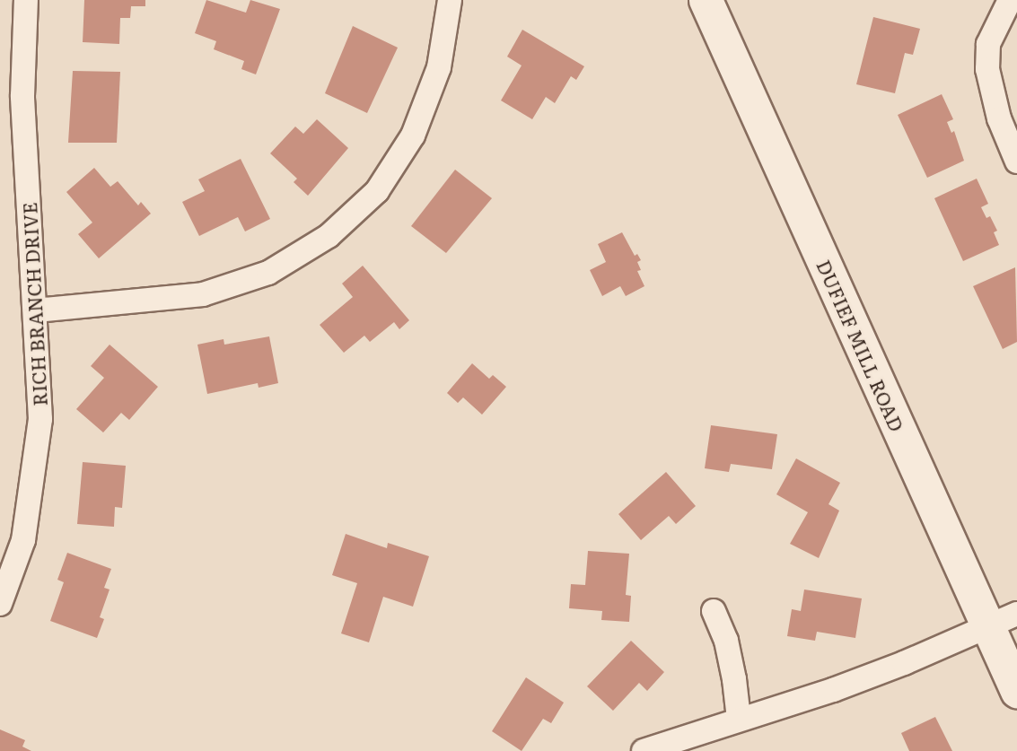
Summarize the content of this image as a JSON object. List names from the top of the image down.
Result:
{
  "streets": {
    "main road": ["DUFIEF MILL ROAD"],
    "street": ["RICH BRANCH DRIVE"]
  }
}
